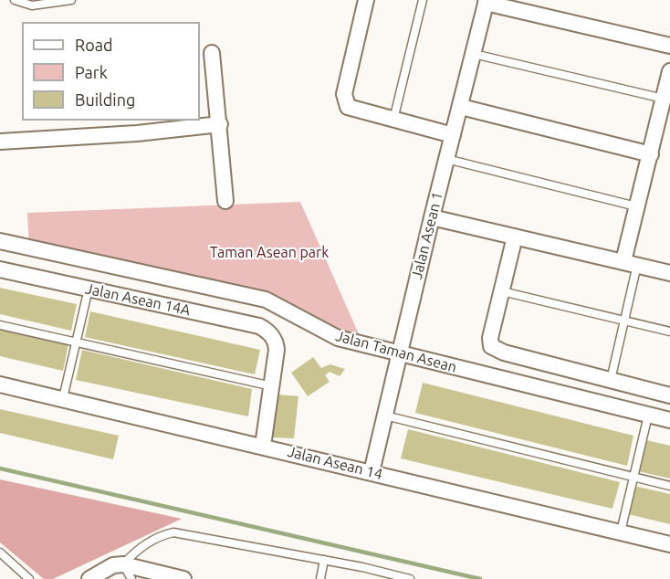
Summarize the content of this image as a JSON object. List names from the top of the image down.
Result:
{
  "streets": {
    "street": [
      "Jalan Asean 1",
      "Jalan Asean 14A",
      "Jalan Taman Asean",
      "Jalan Asean 14"
    ]
  },
  "crossings": [
    ["Jalan Asean 1", "Jalan Taman Asean"],
    ["Jalan Asean 1", "Jalan Asean 14"]
  ],
  "parks": ["Taman Asean park"],
  "legend": ["Road", "Park", "Building"]
}
